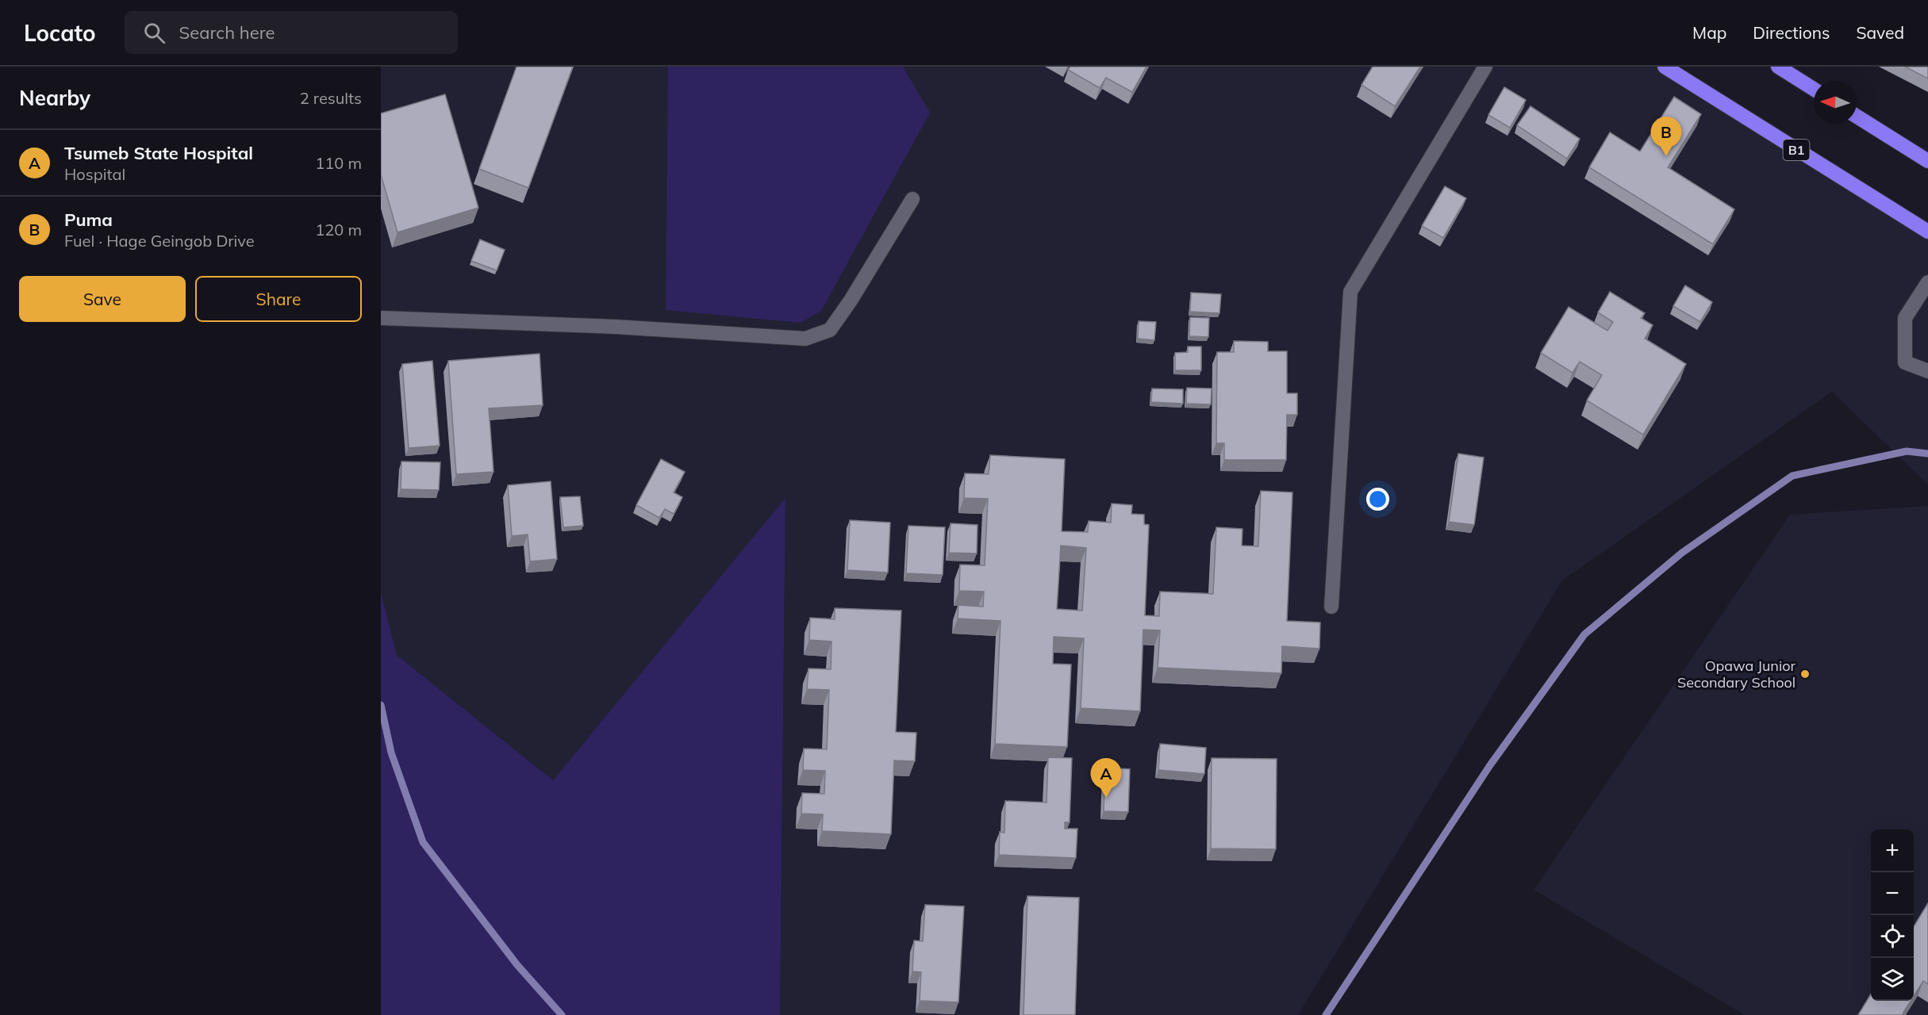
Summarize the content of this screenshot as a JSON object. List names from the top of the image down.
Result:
{
  "streets": {
    "highway": ["B1"]
  },
  "places": ["Opawa Junior Secondary School"],
  "north": "left",
  "page": {
    "header": "Locato",
    "search": "Search here",
    "nav": ["Map", "Directions", "Saved"],
    "heading": ["Nearby", "2 results"],
    "pins": ["B", "A"],
    "list": [
      {
        "mark": "A",
        "name": "Tsumeb State Hospital",
        "note": "Hospital",
        "value": "110 m"
      },
      {
        "mark": "B",
        "name": "Puma",
        "note": "Fuel · Hage Geingob Drive",
        "value": "120 m"
      }
    ],
    "buttons": ["Save", "Share"],
    "map_buttons": ["+", "−"]
  }
}
